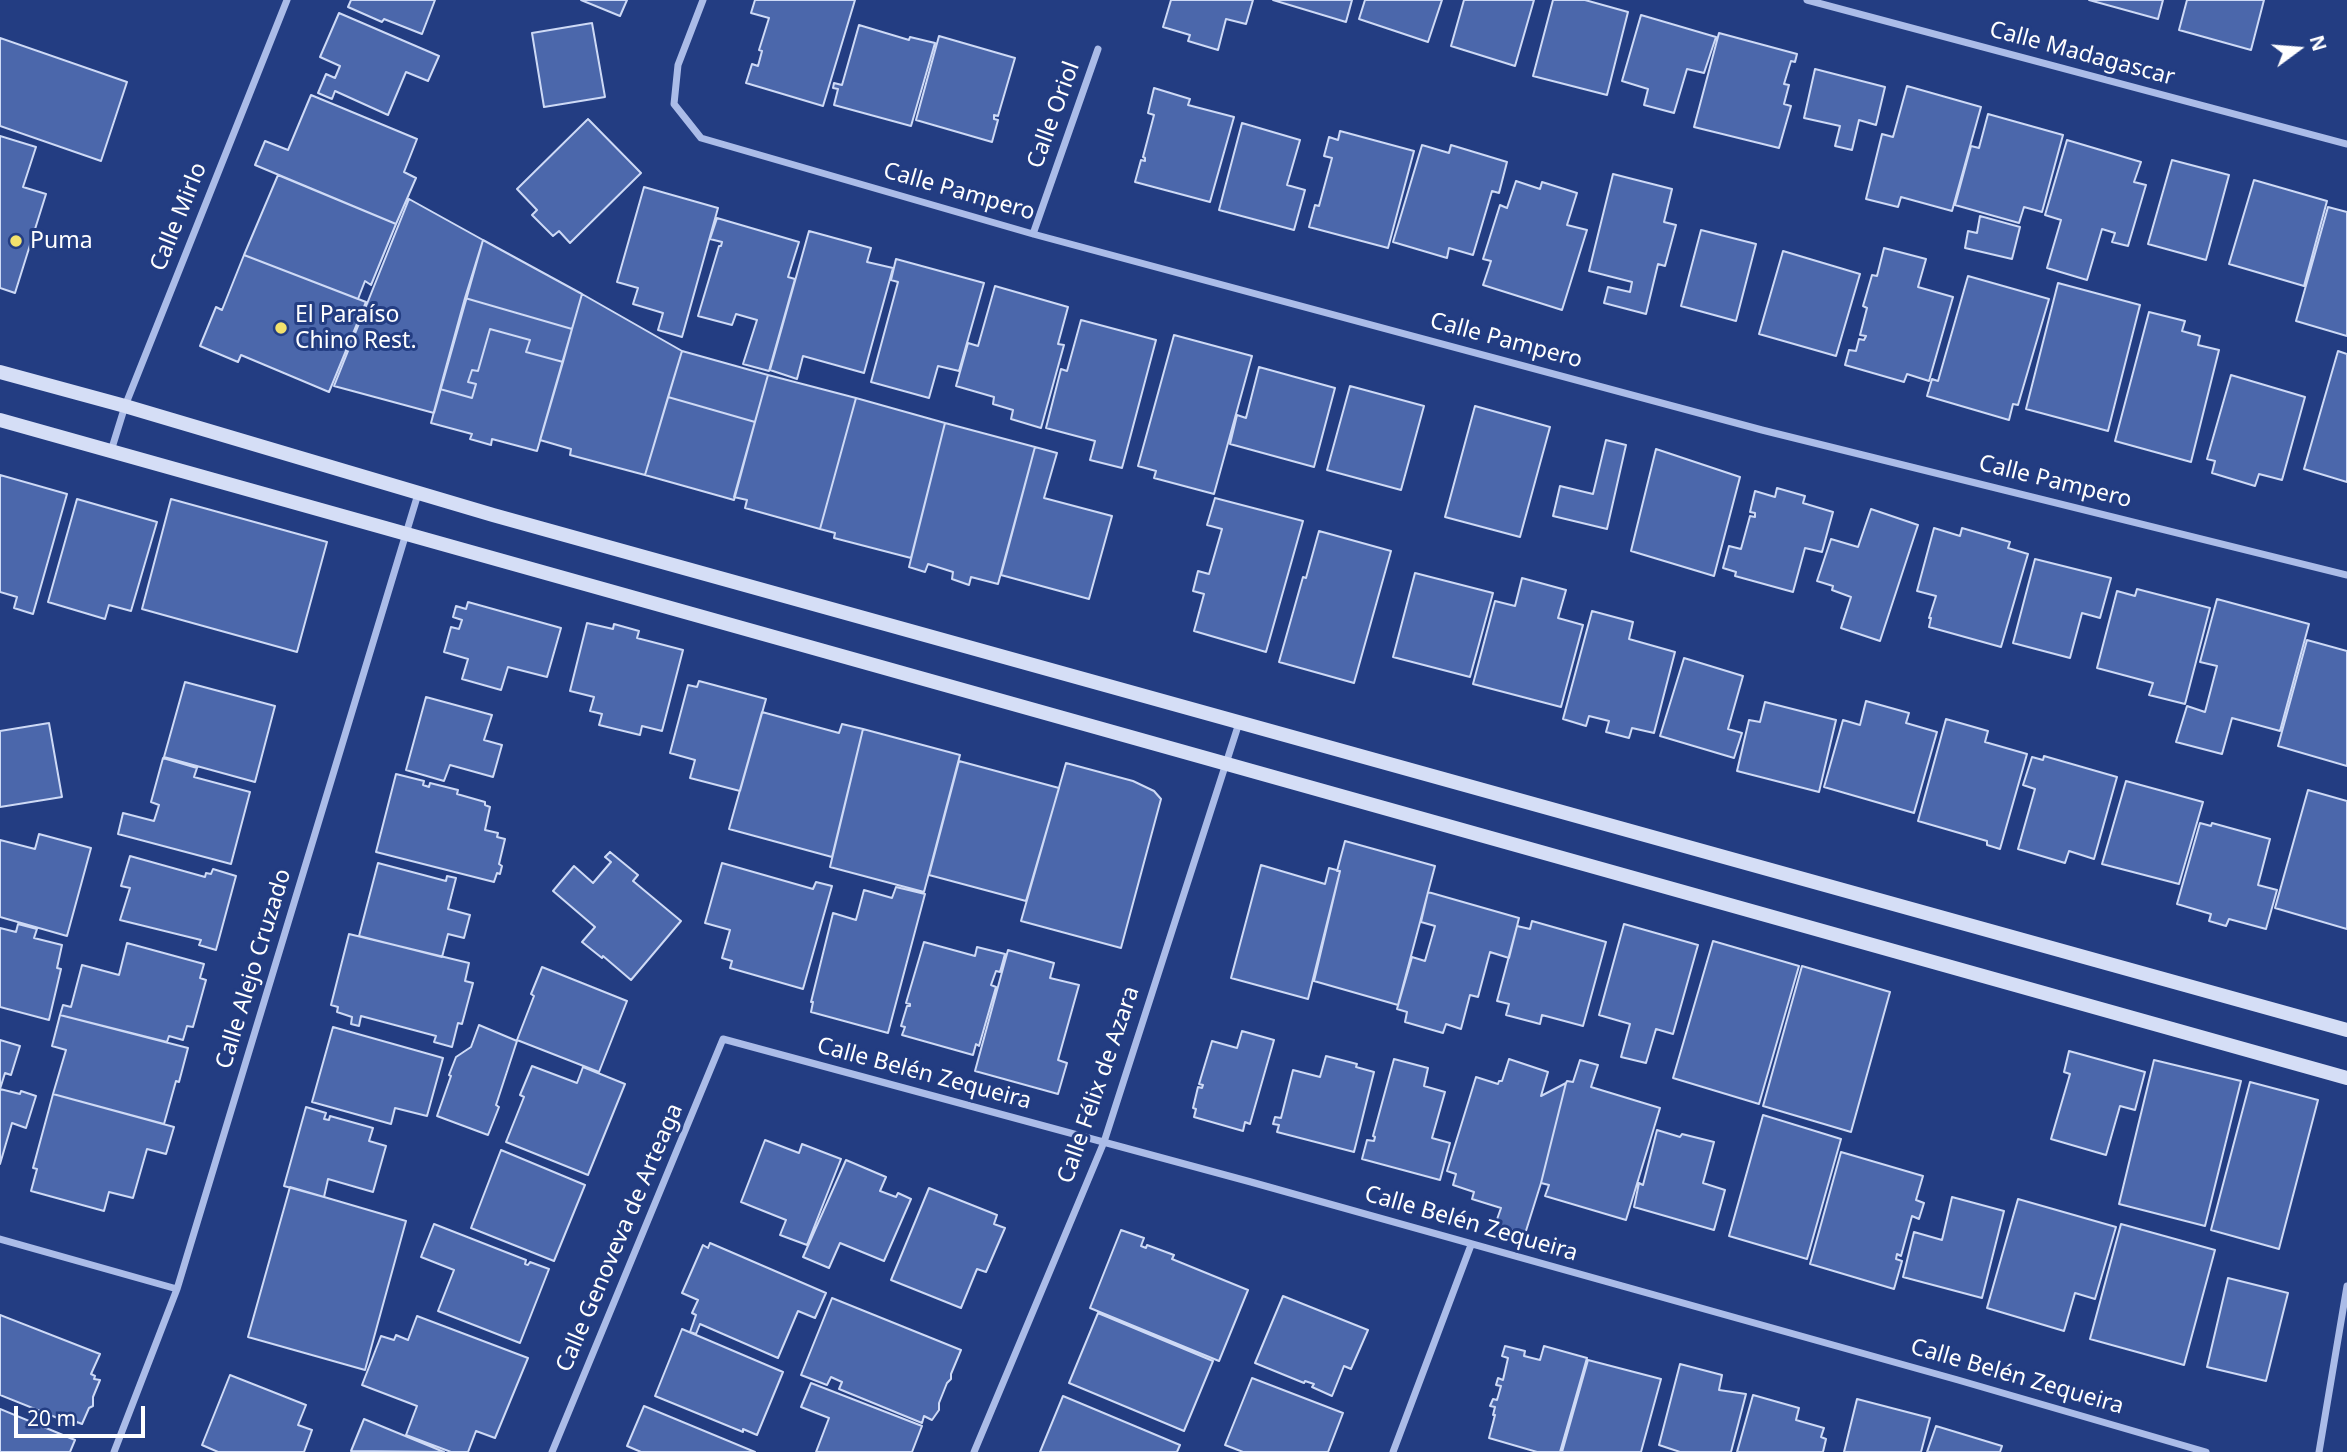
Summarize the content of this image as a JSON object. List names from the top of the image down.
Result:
{
  "streets": {
    "street": [
      "Calle Madagascar",
      "Calle Oriol",
      "Calle Pampero",
      "Calle Mirlo",
      "Calle Alejo Cruzado",
      "Calle Belén Zequeira",
      "Calle Félix de Azara",
      "Calle Genoveva de Arteaga"
    ]
  },
  "crossings": [
    ["Calle Oriol", "Calle Pampero"],
    ["Calle Belén Zequeira", "Calle Félix de Azara"],
    ["Calle Belén Zequeira", "Calle Genoveva de Arteaga"]
  ],
  "places": ["Puma", "El Paraíso Chino Rest."],
  "scale_bar": "20 m",
  "north": "right"
}
